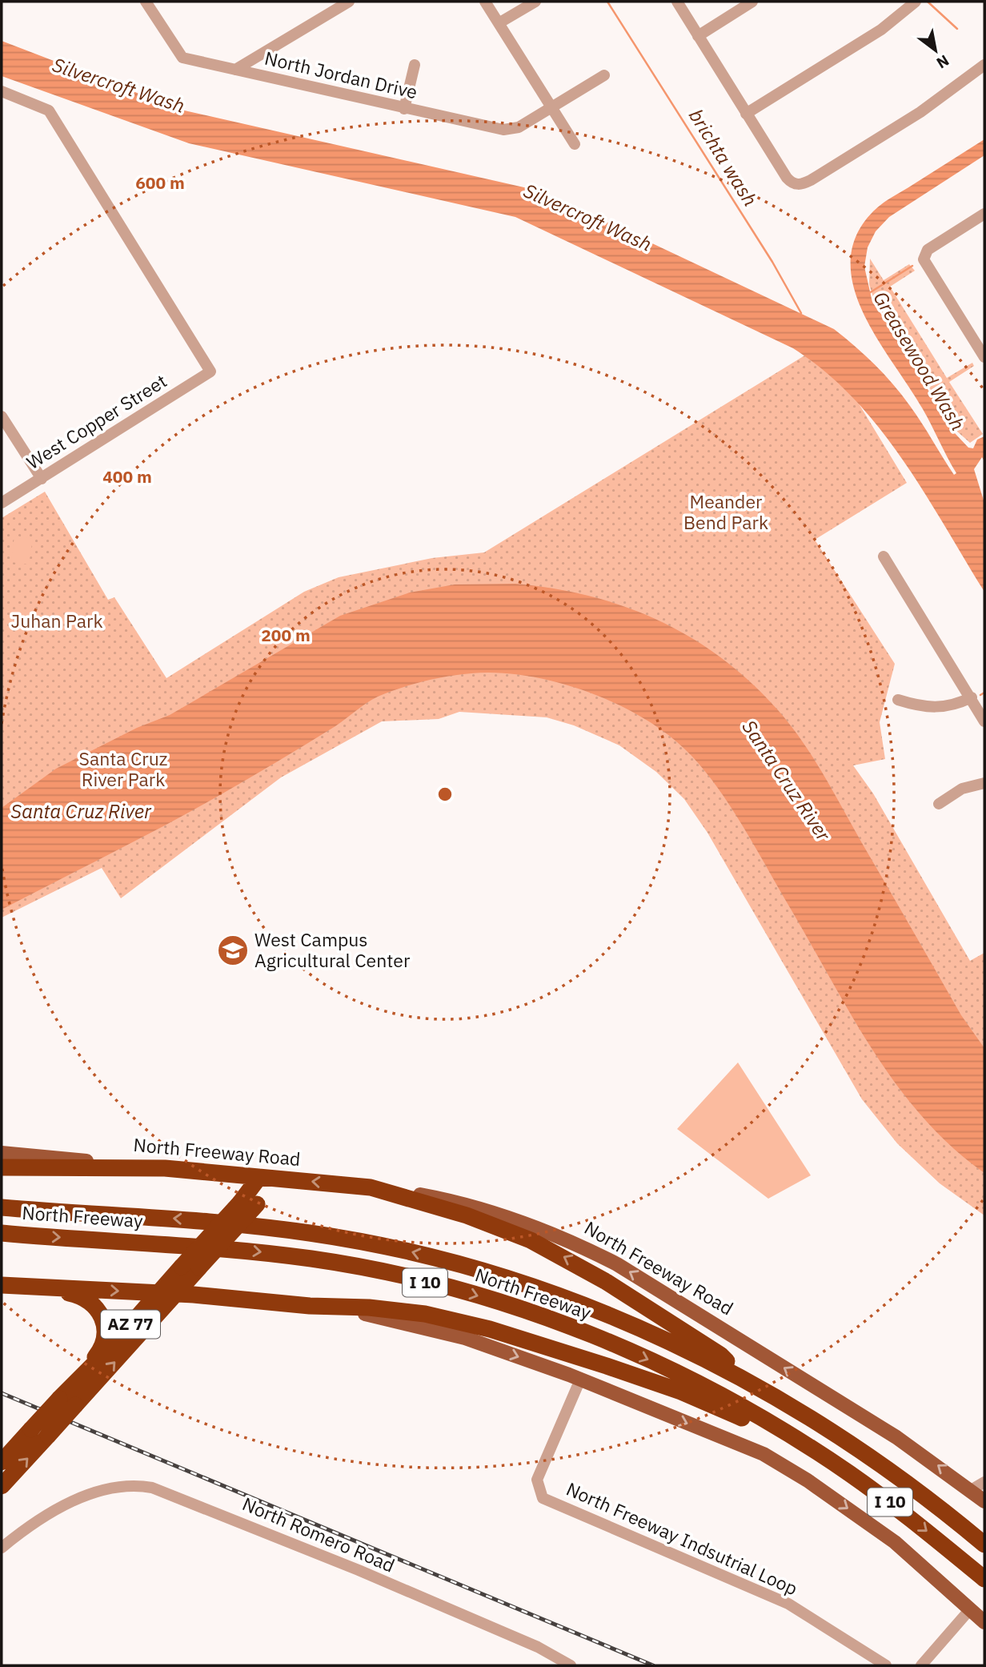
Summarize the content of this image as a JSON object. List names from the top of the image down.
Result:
{
  "streets": {
    "highway": [
      "North Freeway Road",
      "North Freeway",
      "I 10",
      "AZ 77"
    ],
    "street": [
      "North Jordan Drive",
      "West Copper Street",
      "North Romero Road",
      "North Freeway Indsutrial Loop"
    ]
  },
  "water": [
    "Silvercroft Wash",
    "brichta wash",
    "Greasewood Wash",
    "Santa Cruz River"
  ],
  "parks": ["Meander Bend Park", "Juhan Park", "Santa Cruz River Park"],
  "places": {
    "school or university": ["West Campus Agricultural Center"]
  },
  "north": "bottom right",
  "rings": ["600 m", "400 m", "200 m"]
}
